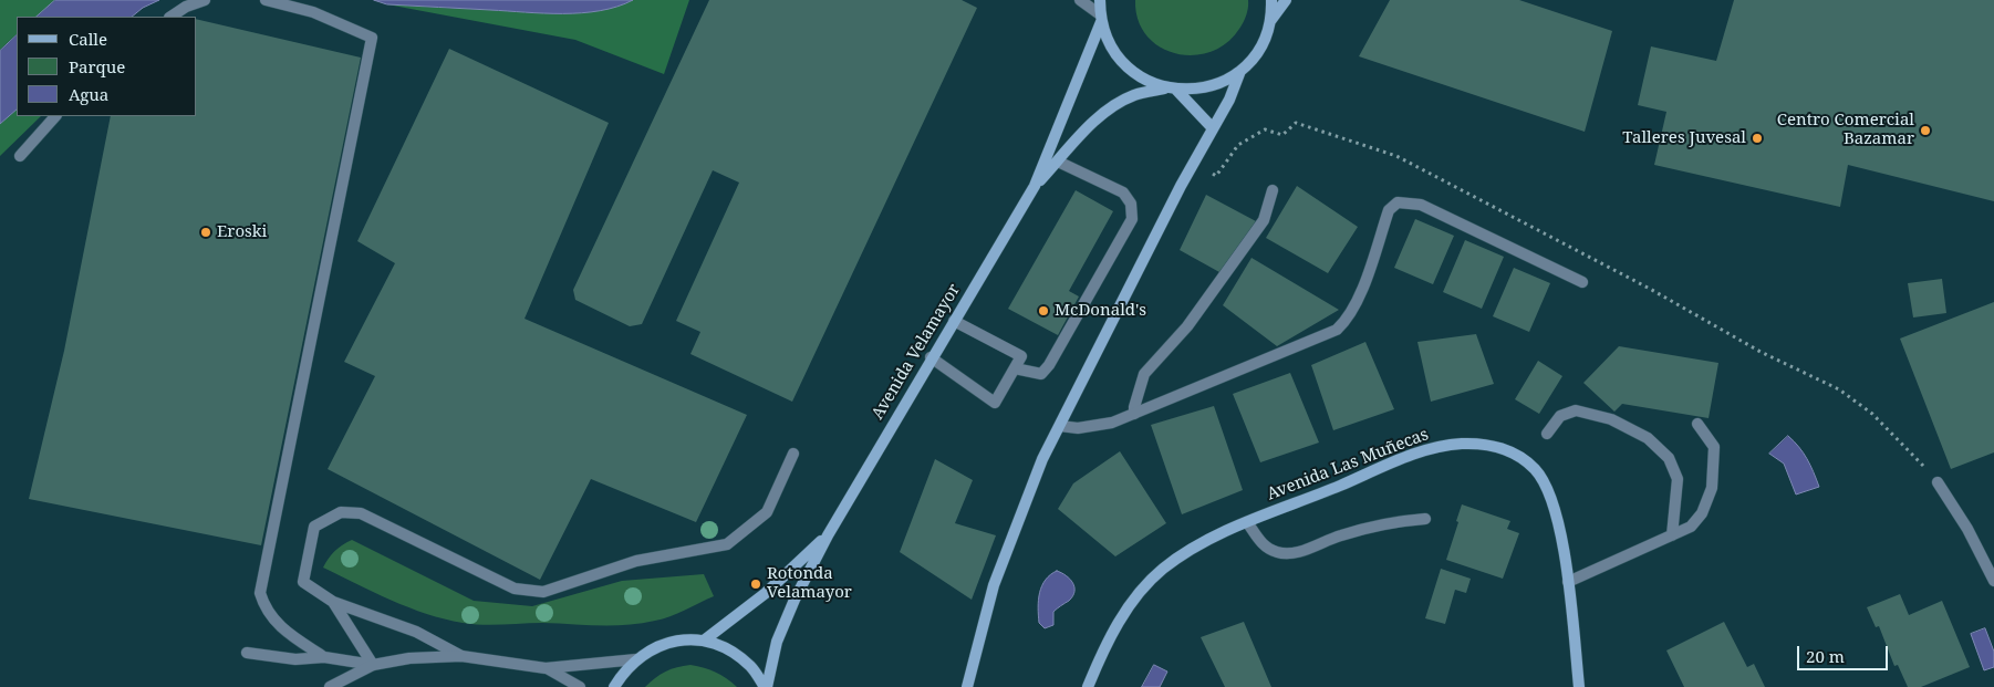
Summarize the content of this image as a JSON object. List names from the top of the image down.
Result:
{
  "streets": {
    "street": ["Avenida Velamayor", "Avenida Las Muñecas"]
  },
  "places": [
    "Centro Comercial Bazamar",
    "Talleres Juvesal",
    "Eroski",
    "McDonald's",
    "Rotonda Velamayor"
  ],
  "legend": ["Calle", "Parque", "Agua"],
  "scale_bar": "20 m"
}
